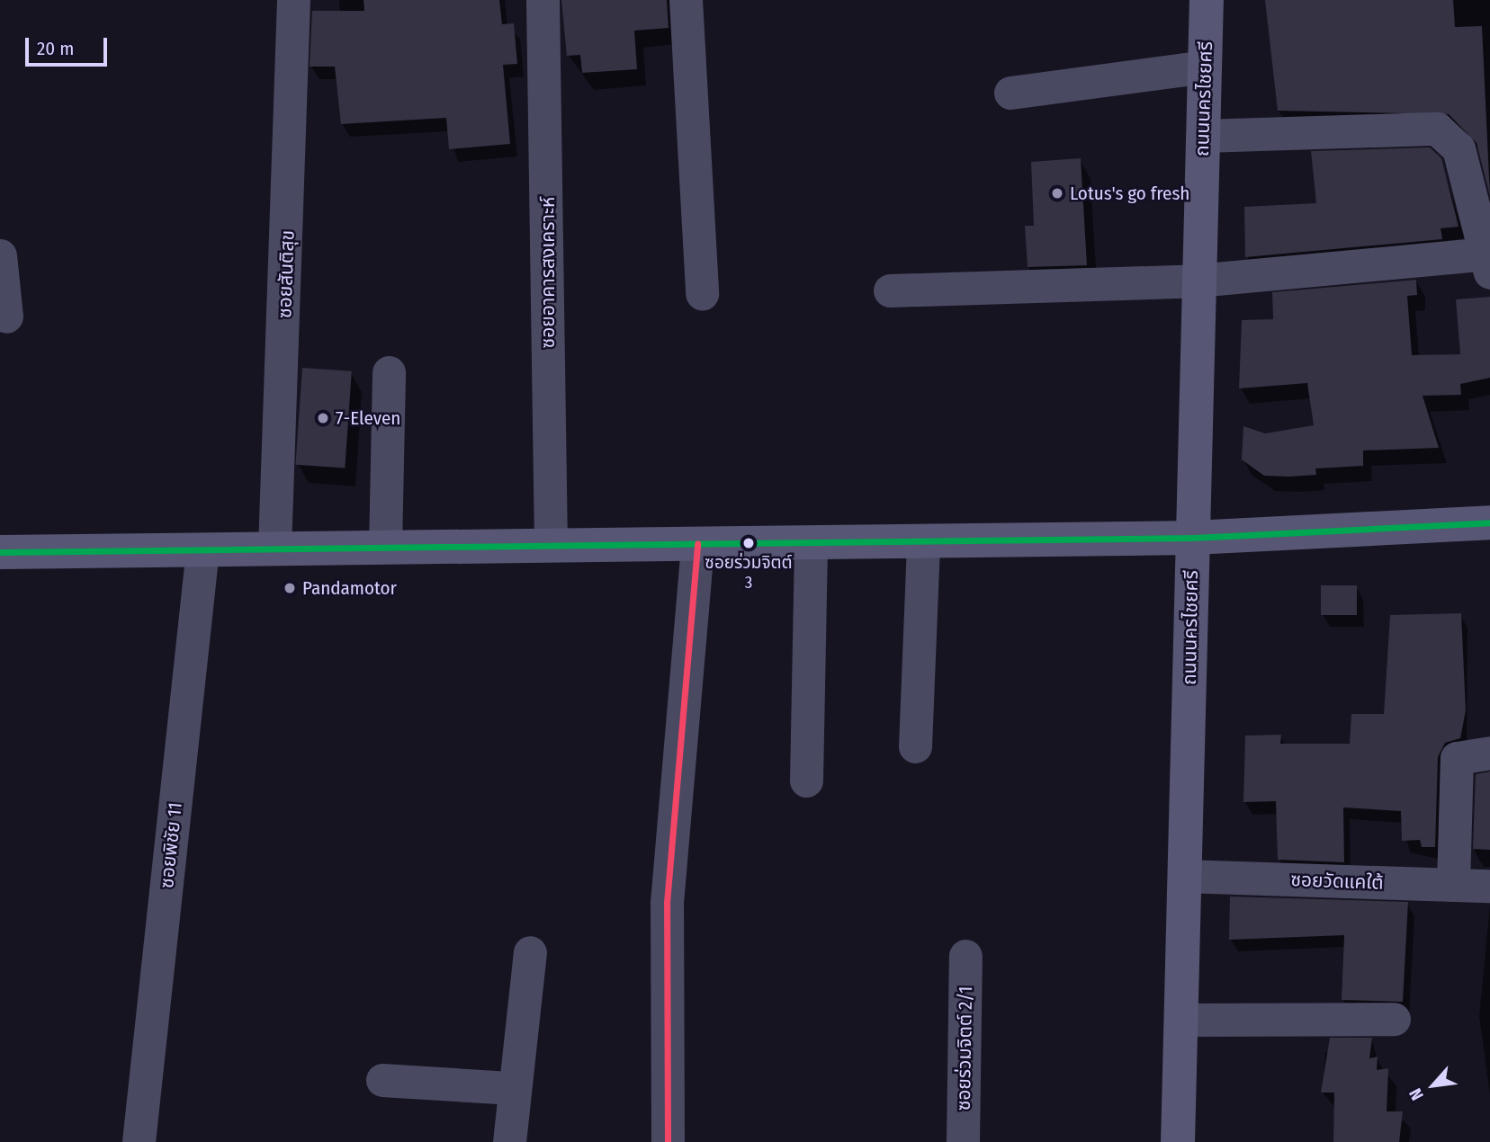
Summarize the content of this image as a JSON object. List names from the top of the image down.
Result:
{
  "streets": {
    "street": [
      "ถนนนครไชยศรี",
      "ซอยอาคารสงเคราะห์",
      "ซอยสันติสุข",
      "ซอยพิชัย 11",
      "ซอยวัดแคใต้",
      "ซอยร่วมจิตต์ 2/1"
    ]
  },
  "crossings": [
    ["ถนนนครไชยศรี", "ซอยวัดแคใต้"]
  ],
  "places": [
    "Lotus's go fresh",
    "7-Eleven",
    "ซอยร่วมจิตต์ 3",
    "Pandamotor"
  ],
  "scale_bar": "20 m",
  "north": "bottom left"
}
